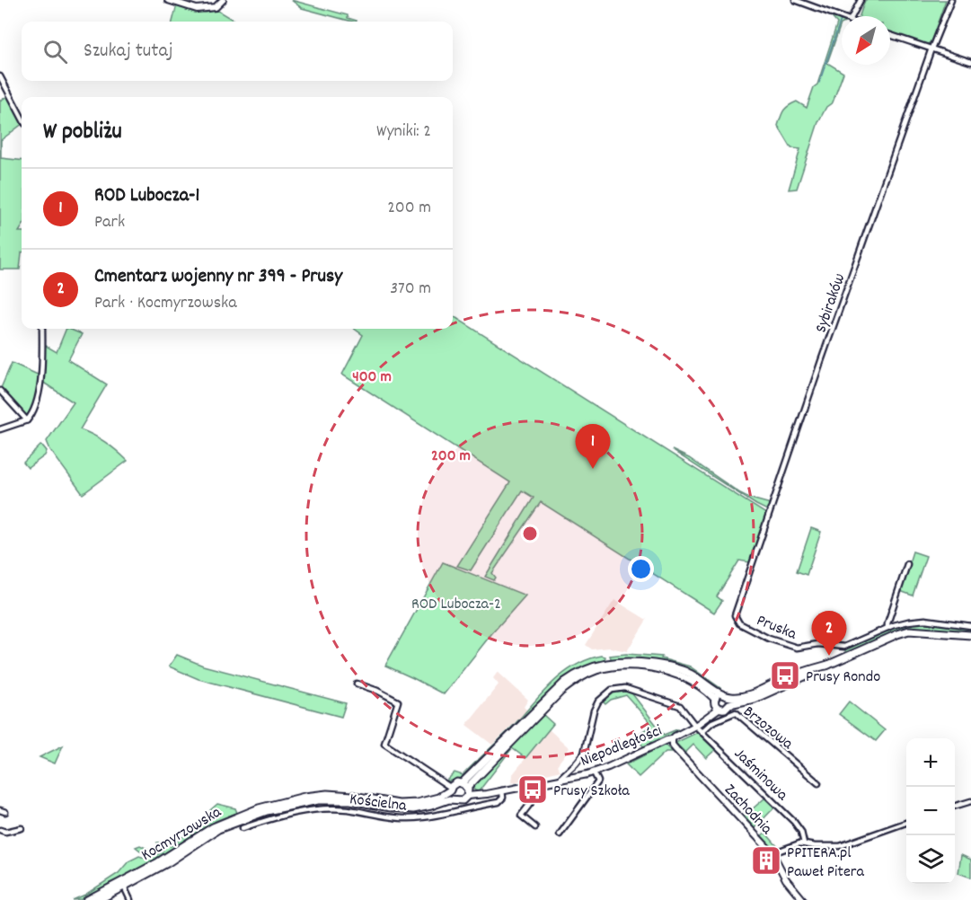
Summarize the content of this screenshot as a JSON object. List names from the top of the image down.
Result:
{
  "streets": {
    "main road": ["Kocmyrzowska"],
    "street": [
      "Sybiraków",
      "Pruska",
      "Brzozowa",
      "Niepodległości",
      "Jaśminowa",
      "Kościelna",
      "Zachodnia"
    ]
  },
  "crossings": [
    ["Sybiraków", "Pruska"],
    ["Brzozowa", "Jaśminowa"],
    ["Niepodległości", "Jaśminowa"],
    ["Niepodległości", "Kościelna"],
    ["Niepodległości", "Zachodnia"],
    ["Niepodległości", "Kocmyrzowska"]
  ],
  "parks": ["ROD Lubocza-2"],
  "places": {
    "bus stop": ["Prusy Rondo", "Prusy Szkoła"],
    "building": ["PPITERA.pl Paweł Pitera"]
  },
  "north": "bottom left",
  "page": {
    "search": "Szukaj tutaj",
    "heading": ["W pobliżu", "Wyniki: 2"],
    "list": [
      {
        "mark": "1",
        "name": "ROD Lubocza-1",
        "note": "Park",
        "value": "200 m"
      },
      {
        "mark": "2",
        "name": "Cmentarz wojenny nr 399 - Prusy",
        "note": "Park · Kocmyrzowska",
        "value": "370 m"
      }
    ],
    "pins": ["1", "2"],
    "map_buttons": ["+", "−"]
  },
  "rings": ["400 m", "200 m"]
}
